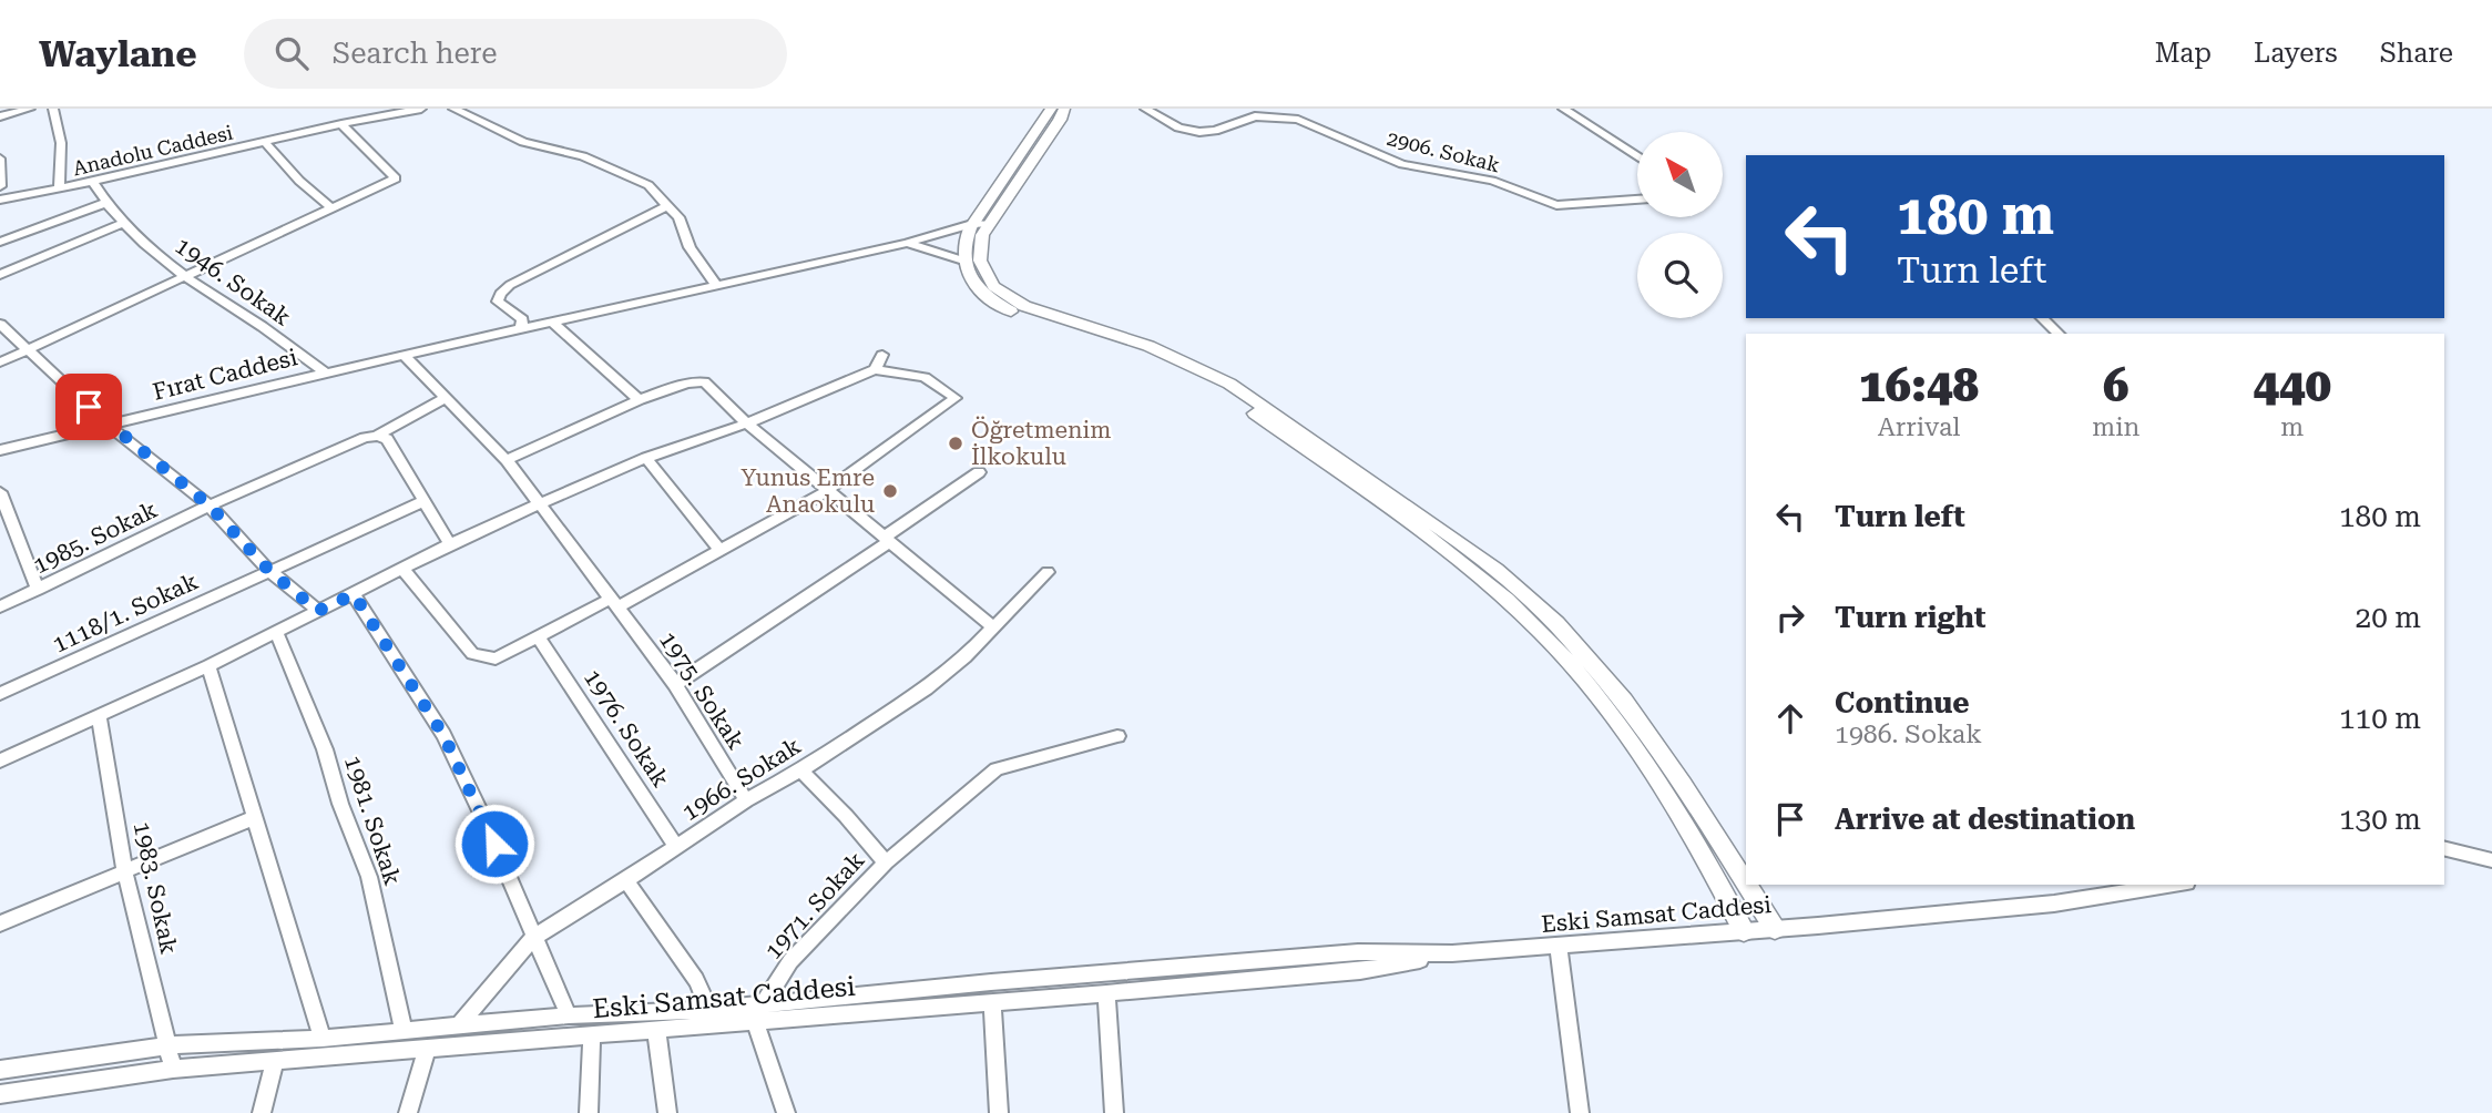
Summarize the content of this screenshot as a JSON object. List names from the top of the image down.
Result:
{
  "streets": {
    "street": [
      "Anadolu Caddesi",
      "2906. Sokak",
      "1946. Sokak",
      "Fırat Caddesi",
      "1985. Sokak",
      "1118/1. Sokak",
      "1975. Sokak",
      "1976. Sokak",
      "1966. Sokak",
      "1981. Sokak",
      "1983. Sokak",
      "1971. Sokak",
      "Eski Samsat Caddesi"
    ]
  },
  "crossings": [
    ["Anadolu Caddesi", "1946. Sokak"],
    ["1946. Sokak", "Fırat Caddesi"],
    ["Fırat Caddesi", "1975. Sokak"],
    ["1985. Sokak", "1975. Sokak"],
    ["1975. Sokak", "1966. Sokak"],
    ["1976. Sokak", "1966. Sokak"],
    ["1966. Sokak", "Eski Samsat Caddesi"],
    ["1981. Sokak", "Eski Samsat Caddesi"],
    ["1983. Sokak", "Eski Samsat Caddesi"],
    ["1971. Sokak", "Eski Samsat Caddesi"]
  ],
  "places": ["Öğretmenim İlkokulu", "Yunus Emre Anaokulu"],
  "north": "top left",
  "page": {
    "header": "Waylane",
    "search": "Search here",
    "nav": ["Map", "Layers", "Share"],
    "turn": ["180 m", "Turn left"],
    "eta": [
      "16:48",
      "Arrival",
      "6",
      "min",
      "440",
      "m"
    ],
    "list": [
      {
        "name": "Turn left",
        "value": "180 m"
      },
      {
        "name": "Turn right",
        "value": "20 m"
      },
      {
        "name": "Continue",
        "note": "1986. Sokak",
        "value": "110 m"
      },
      {
        "name": "Arrive at destination",
        "value": "130 m"
      }
    ]
  }
}
